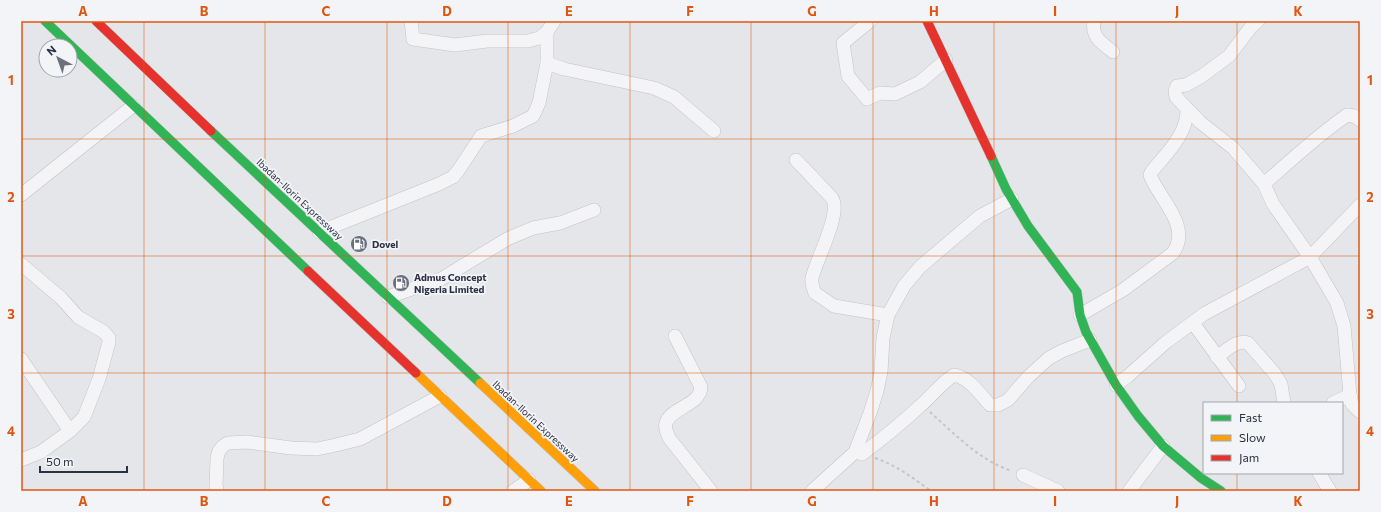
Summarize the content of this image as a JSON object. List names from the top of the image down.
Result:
{
  "streets": {
    "main road": ["Ibadan-Ilorin Expressway"]
  },
  "places": {
    "fuel station": ["Dovel", "Admus Concept Nigeria Limited"]
  },
  "legend": ["Fast", "Slow", "Jam"],
  "scale_bar": "50 m",
  "north": "top left",
  "grid": {
    "columns": [
      "A",
      "B",
      "C",
      "D",
      "E",
      "F",
      "G",
      "H",
      "I",
      "J",
      "K"
    ],
    "rows": [
      "1",
      "2",
      "3",
      "4"
    ]
  }
}
